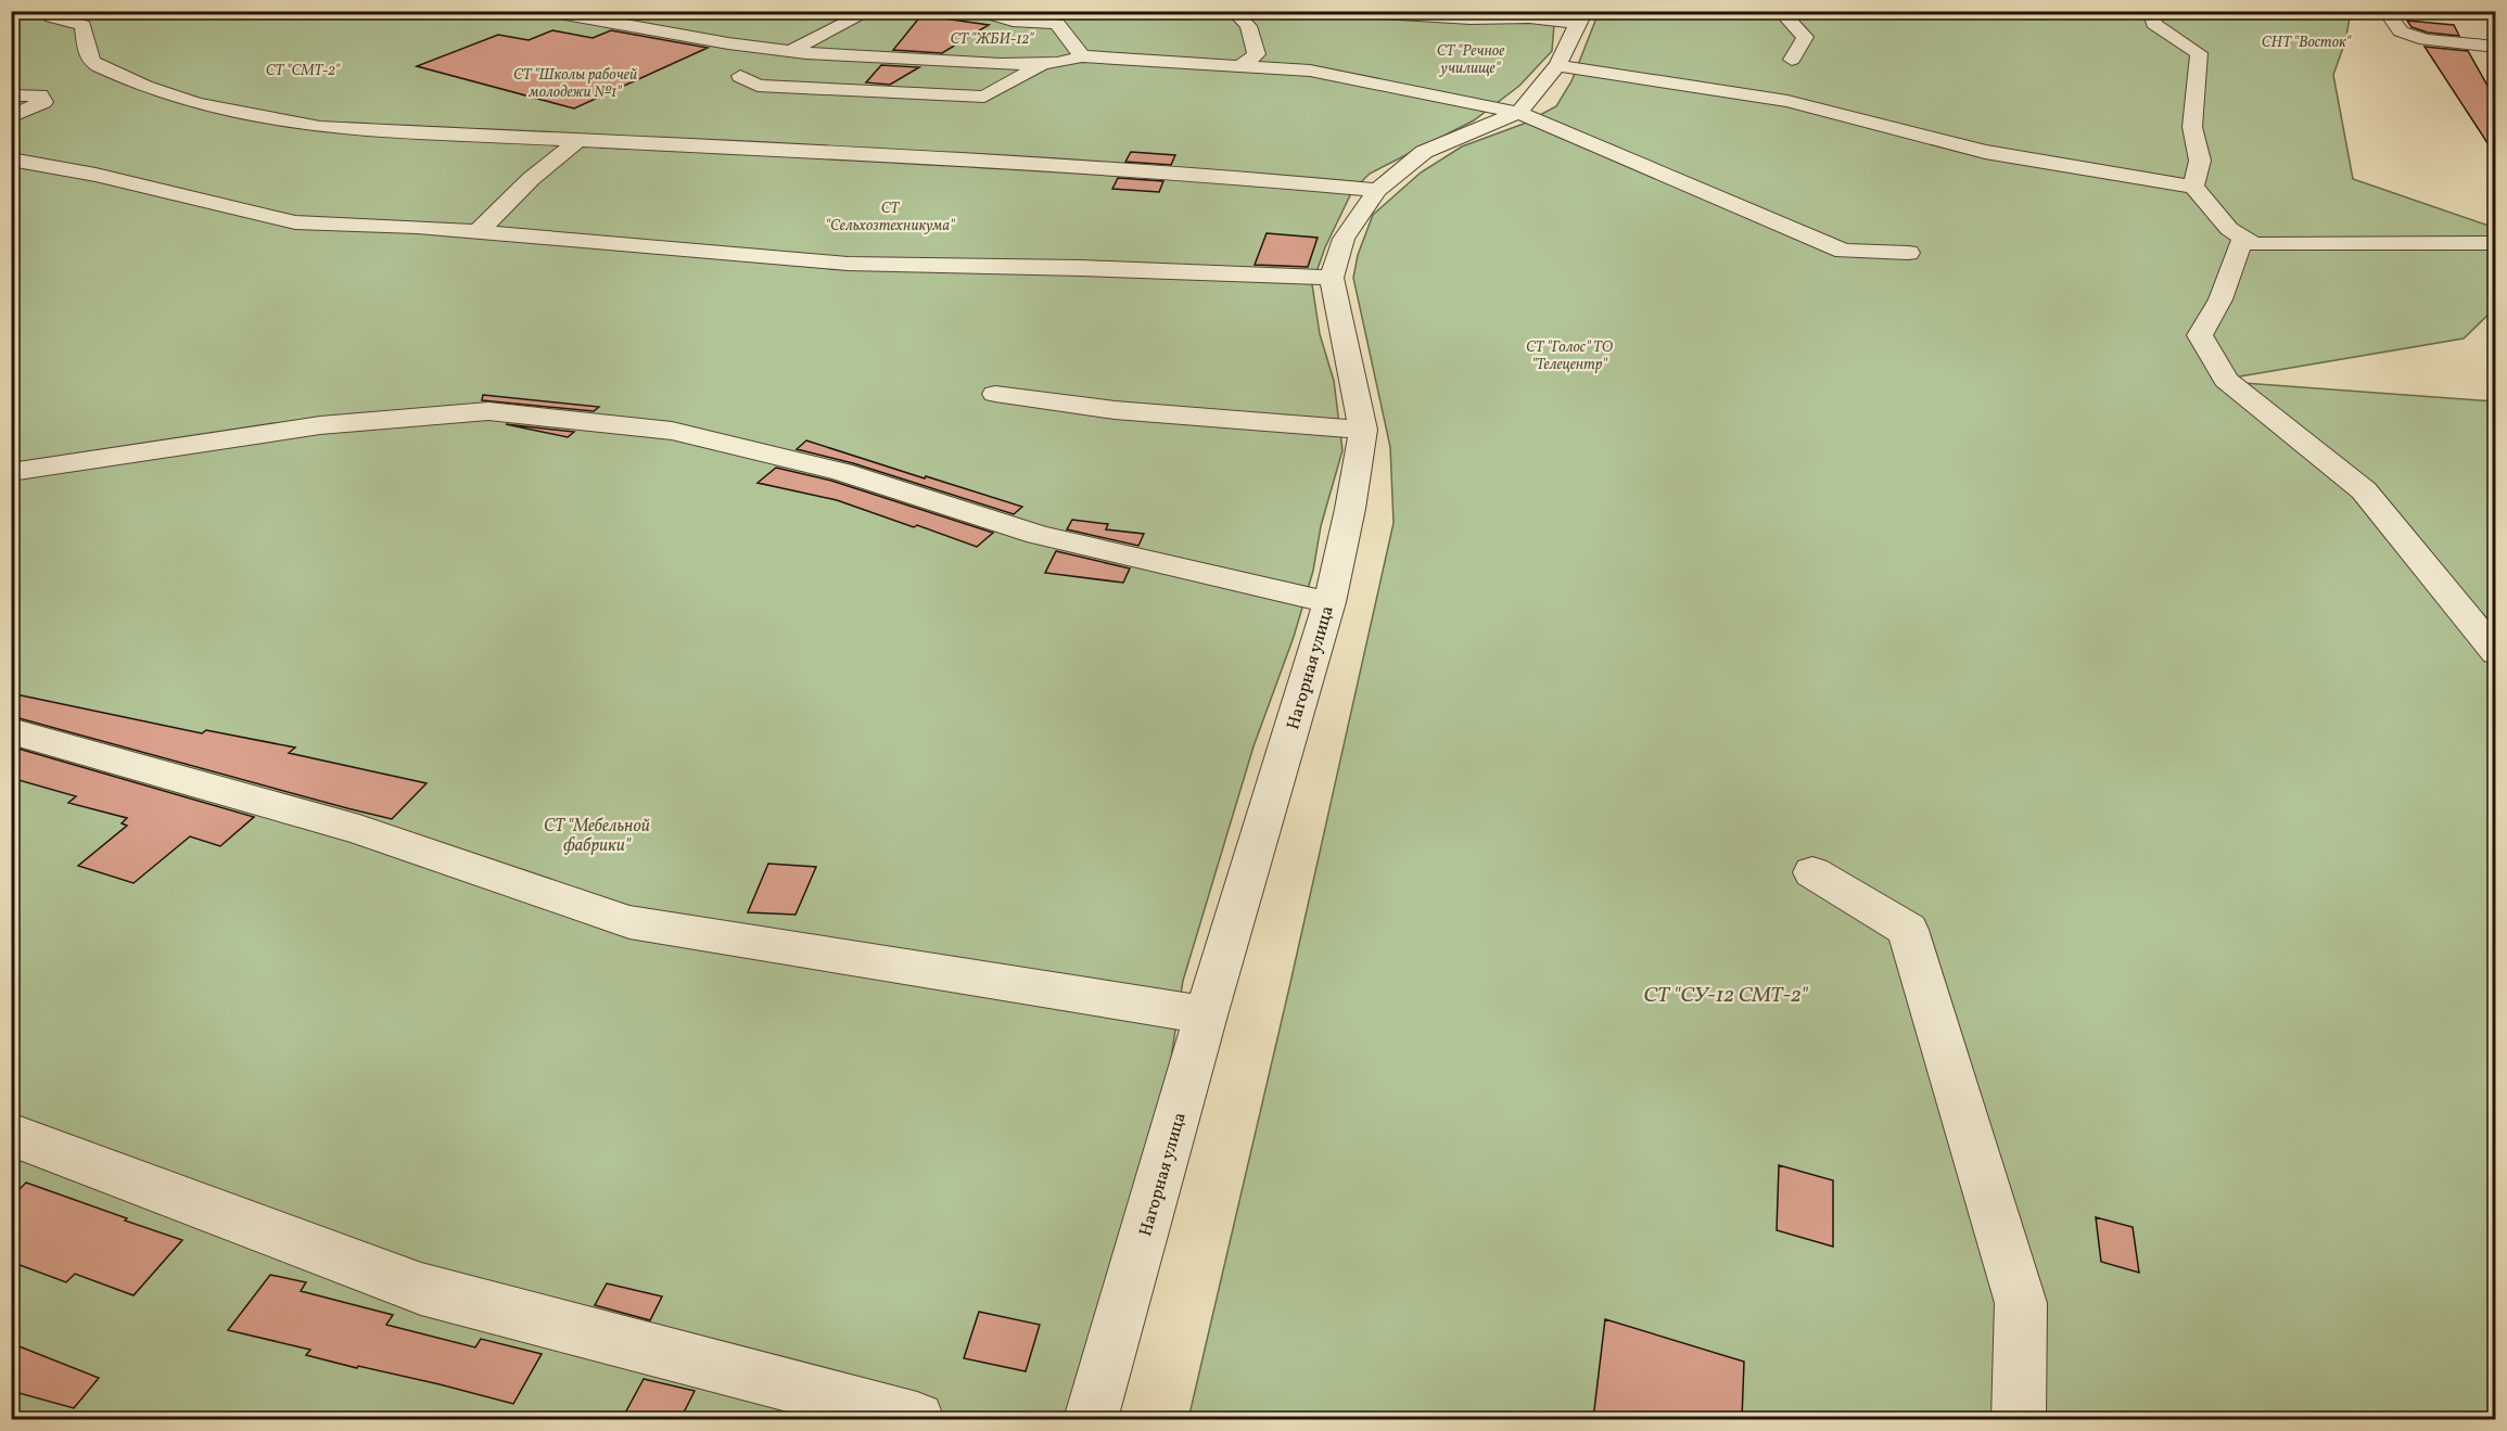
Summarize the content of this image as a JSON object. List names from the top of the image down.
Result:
{
  "streets": {
    "street": ["Нагорная улица"]
  },
  "parks": [
    "СТ \"ЖБИ-12\"",
    "СНТ \"Восток\"",
    "СТ \"Речное училище\"",
    "СТ \"СМТ-2\"",
    "СТ \"Школы рабочей молодежи №1\"",
    "СТ \"Сельхозтехникума\"",
    "СТ \"Голос\" ТО \"Телецентр\"",
    "СТ \"Мебельной фабрики\"",
    "СТ \"СУ-12 СМТ-2\""
  ]
}
